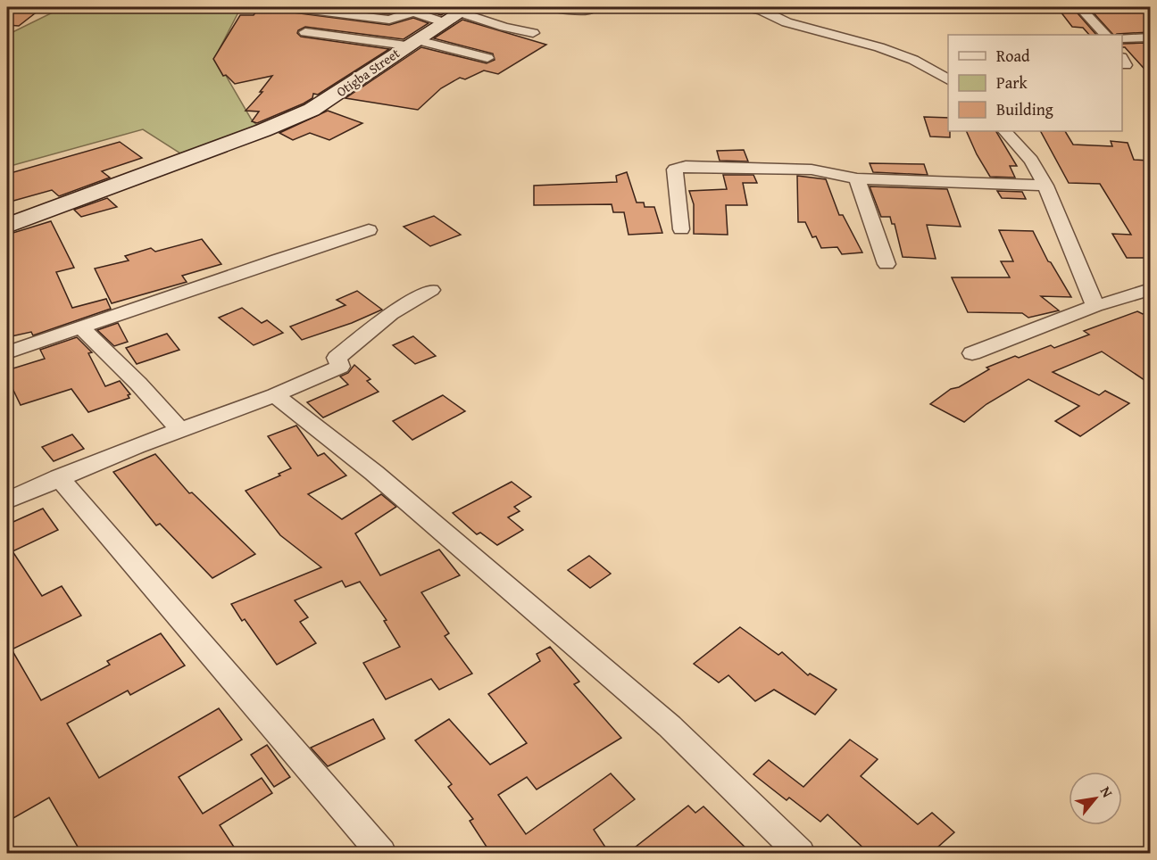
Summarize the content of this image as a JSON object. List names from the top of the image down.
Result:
{
  "streets": {
    "street": ["Otigba Street"]
  },
  "legend": ["Road", "Park", "Building"],
  "north": "top right"
}
